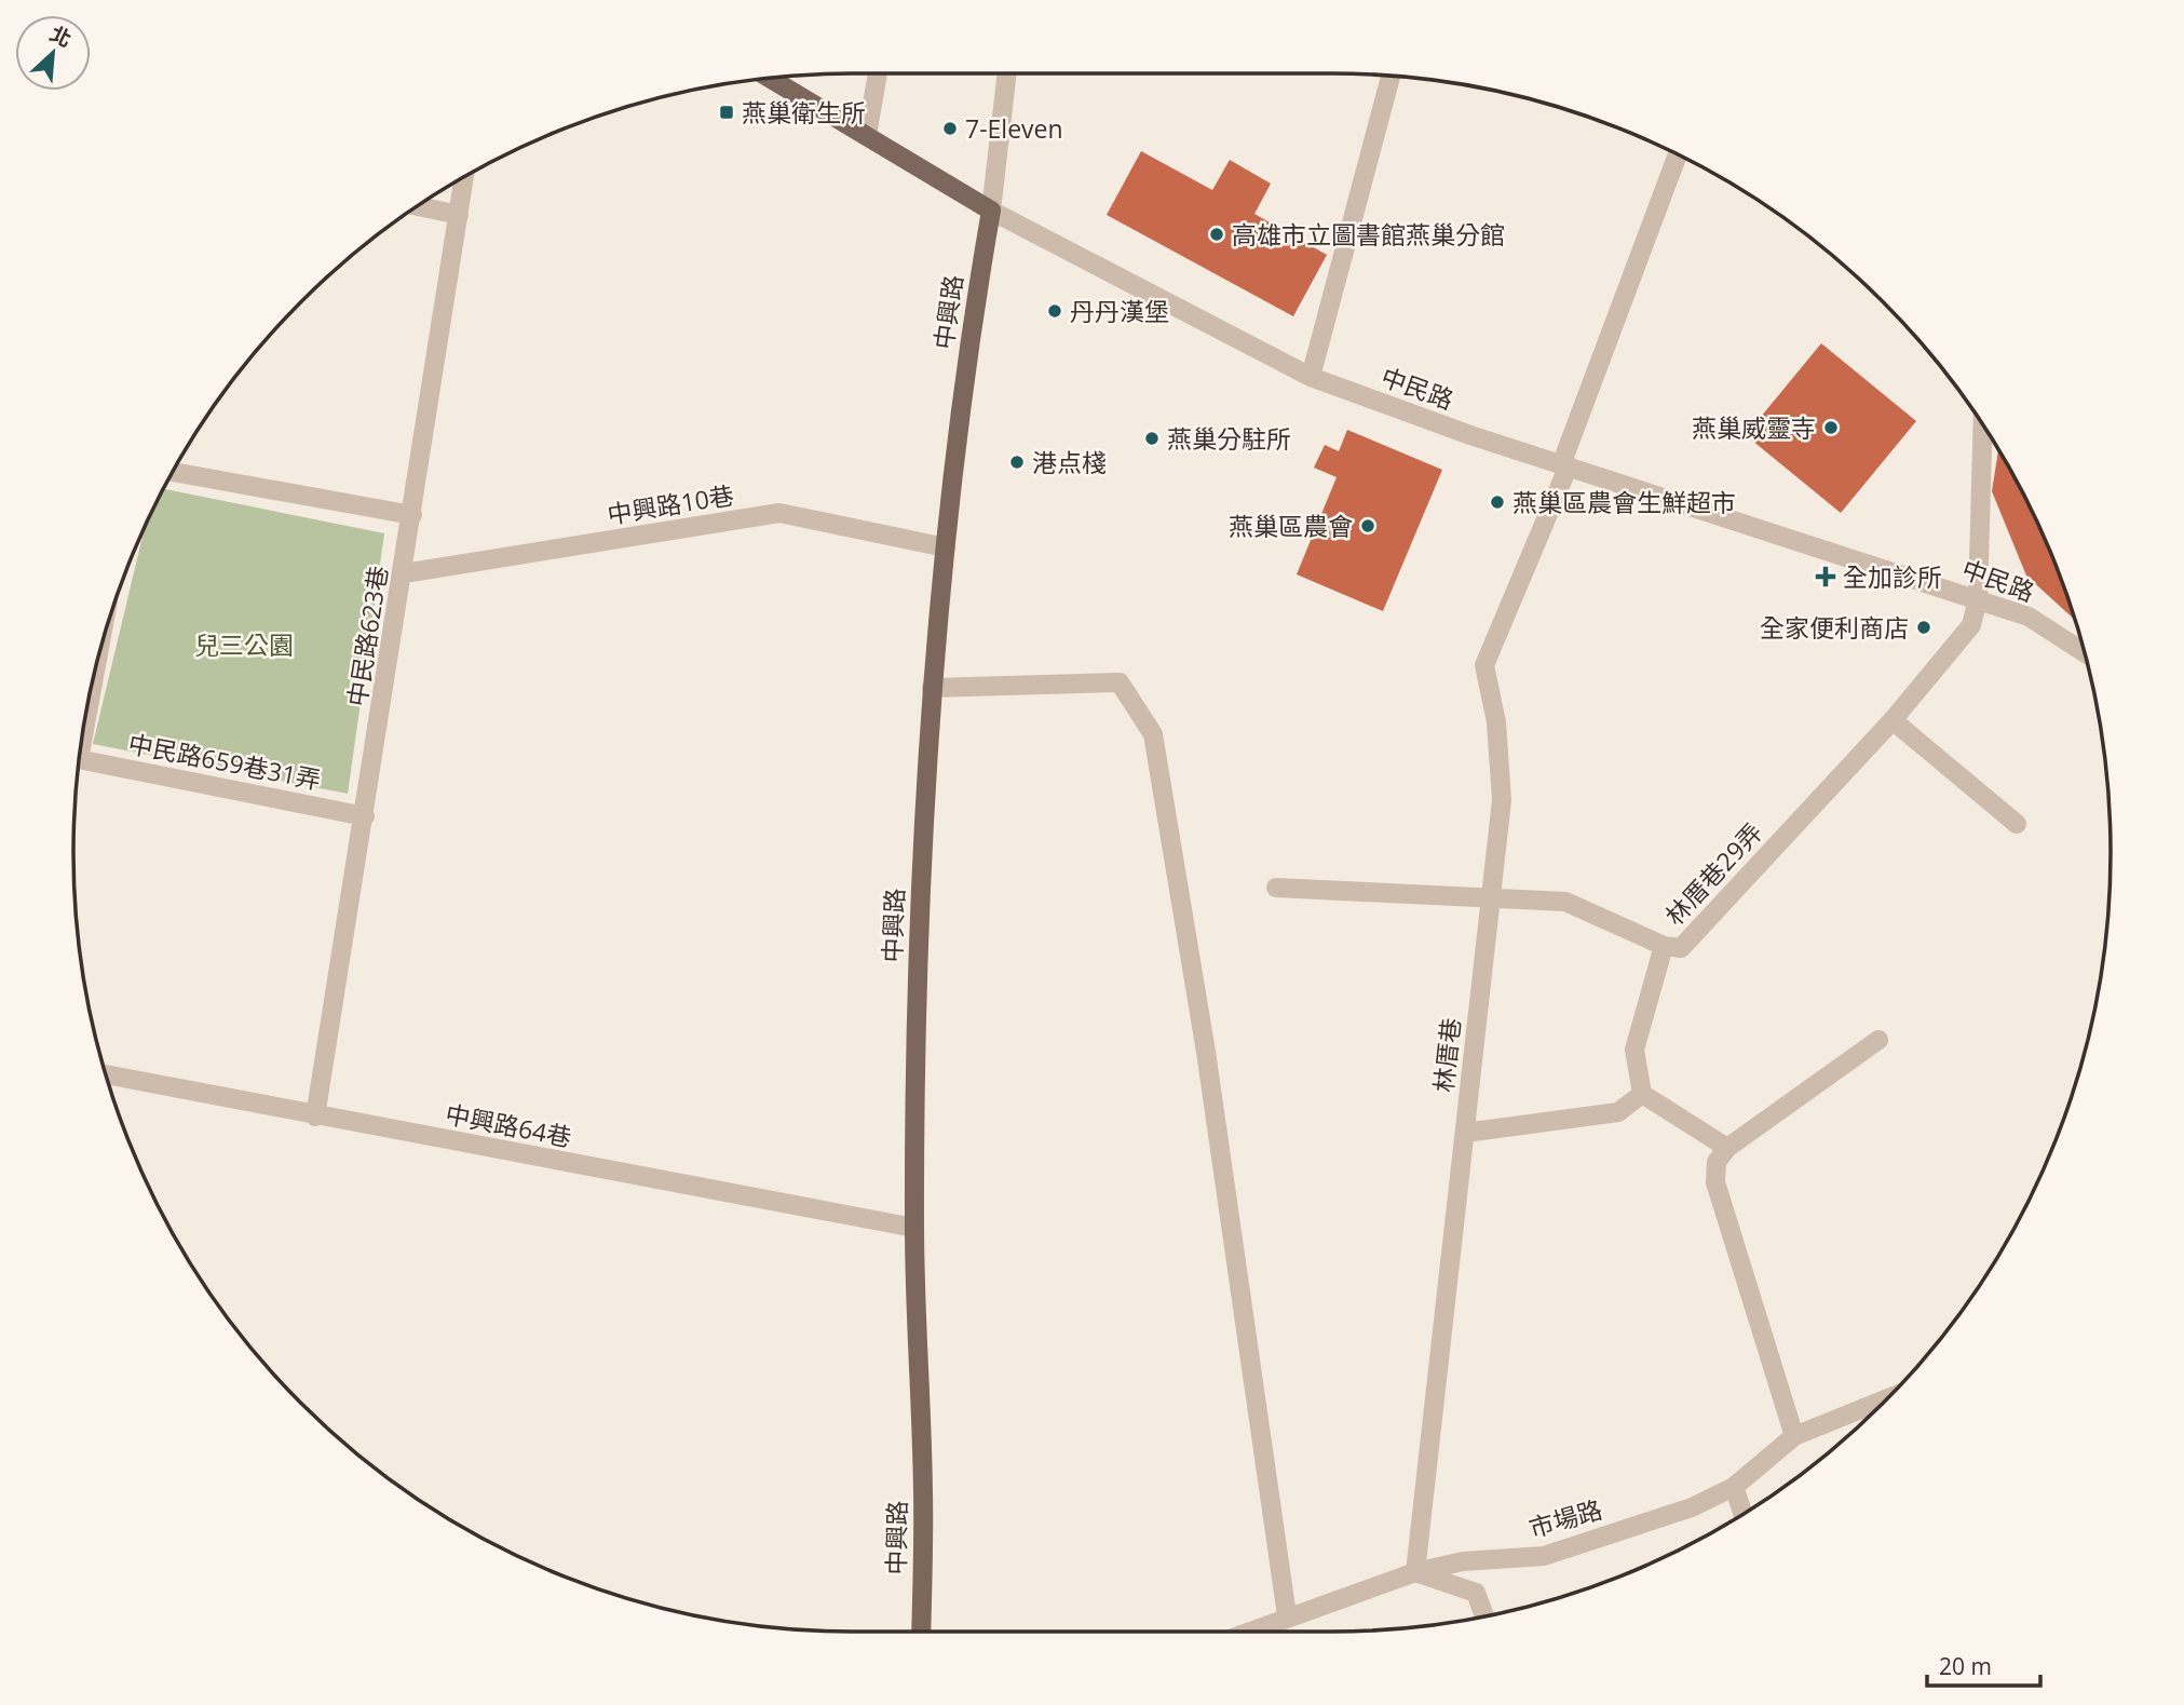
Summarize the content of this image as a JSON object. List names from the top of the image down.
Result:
{
  "streets": {
    "main road": ["中興路", "中民路"],
    "street": [
      "中興路10巷",
      "中民路623巷",
      "中民路659巷31弄",
      "林厝巷29弄",
      "林厝巷",
      "中興路64巷",
      "市場路"
    ]
  },
  "crossings": [
    ["中興路", "中民路"],
    ["中興路", "中興路10巷"],
    ["中興路", "中興路64巷"],
    ["中民路", "林厝巷29弄"],
    ["中民路", "林厝巷"],
    ["中興路10巷", "中民路623巷"],
    ["中民路623巷", "中民路659巷31弄"],
    ["中民路623巷", "中興路64巷"],
    ["林厝巷", "市場路"]
  ],
  "parks": ["兒三公園"],
  "places": {
    "transit": ["燕巢衛生所"],
    "other": [
      "7-Eleven",
      "高雄市立圖書館燕巢分館",
      "丹丹漢堡",
      "燕巢威靈寺",
      "燕巢分駐所",
      "港点棧",
      "燕巢區農會生鮮超市",
      "燕巢區農會",
      "全家便利商店"
    ],
    "health": ["全加診所"]
  },
  "scale_bar": "20 m",
  "north": "top right"
}
